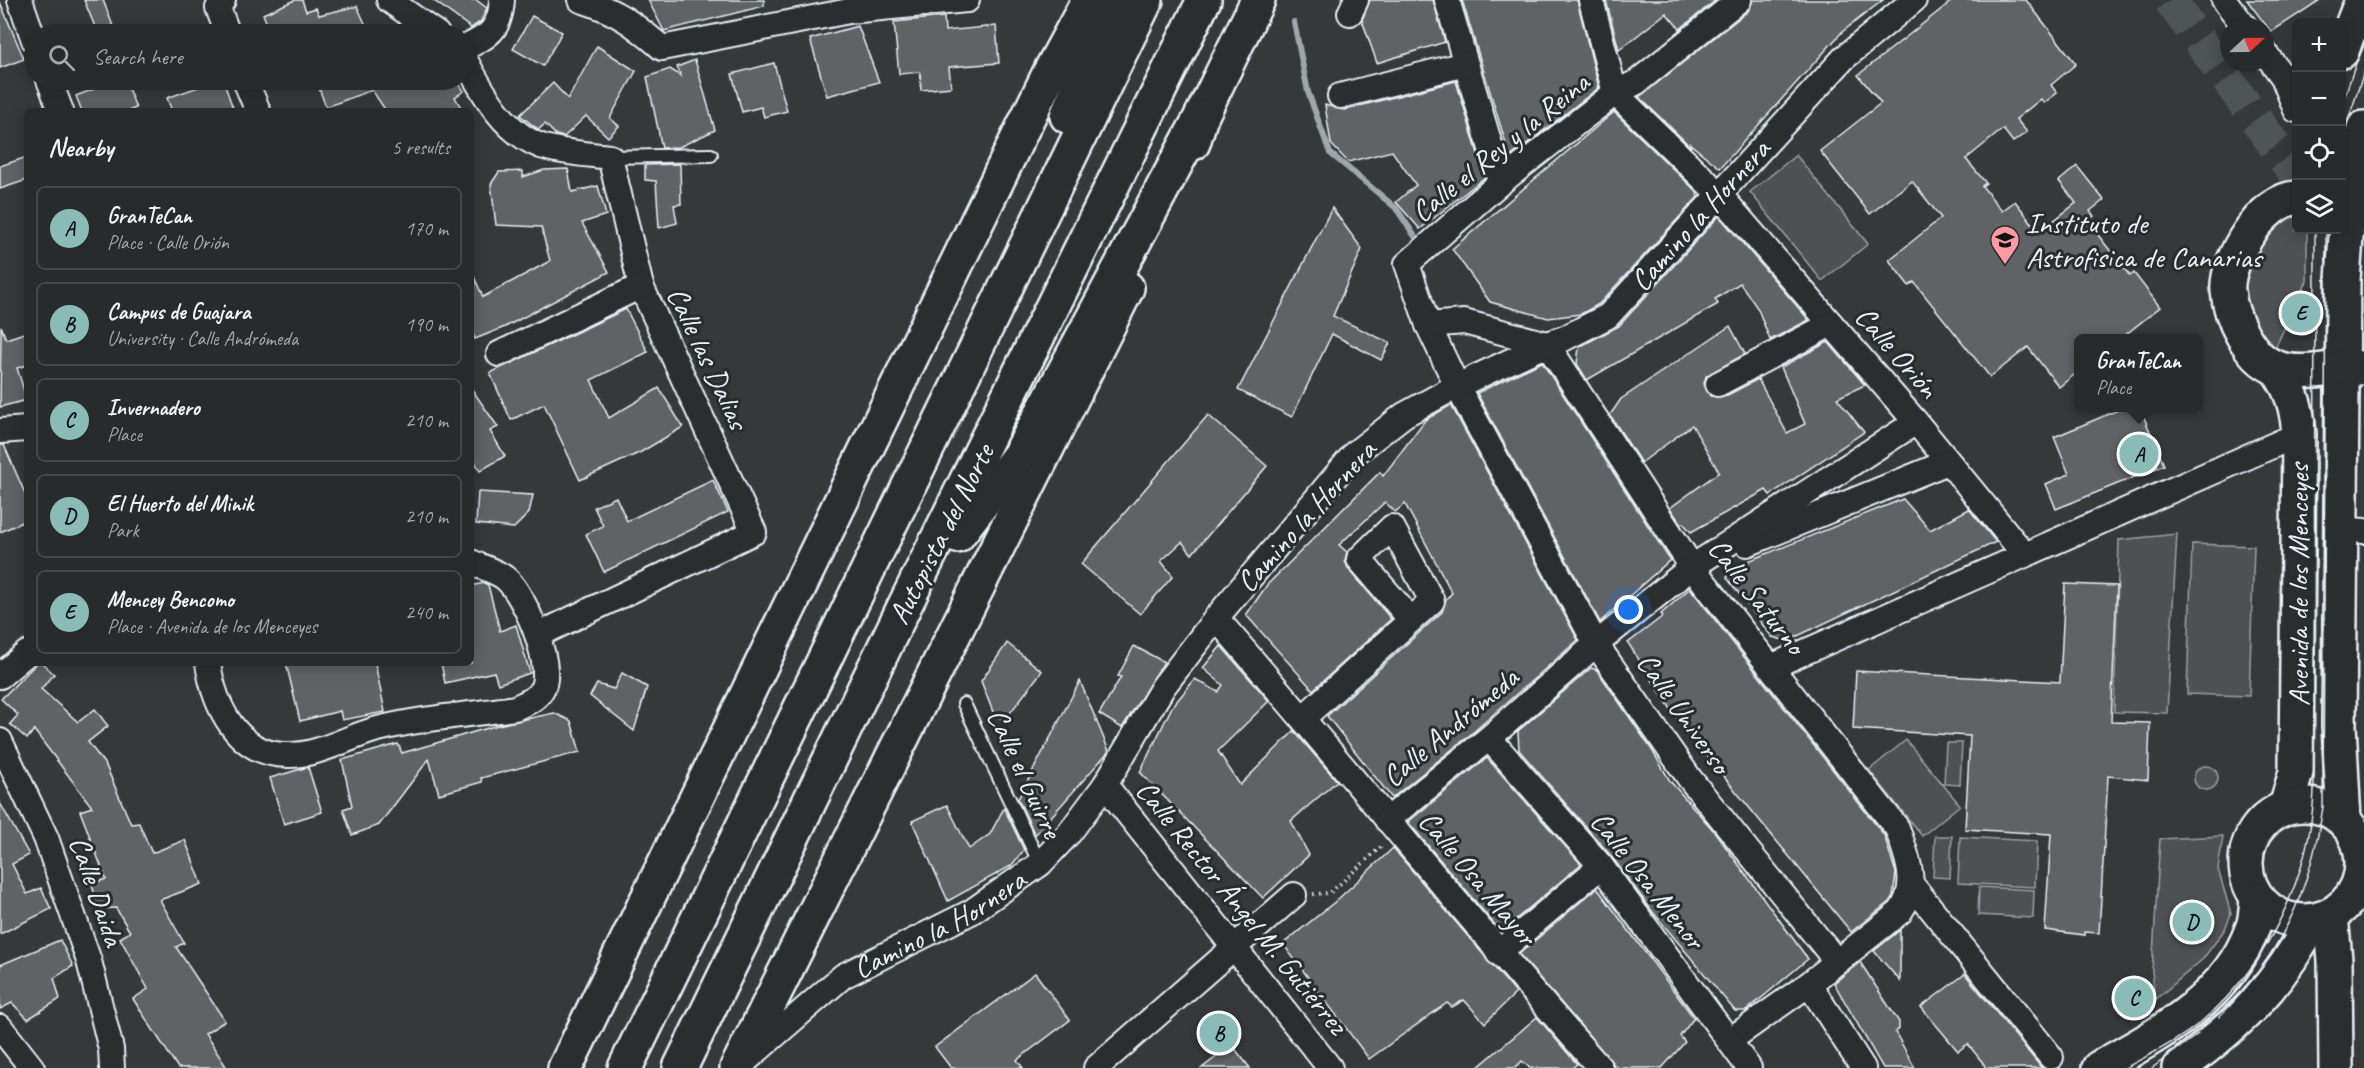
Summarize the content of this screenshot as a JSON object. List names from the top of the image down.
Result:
{
  "streets": {
    "main road": ["Autopista del Norte", "Avenida de los Menceyes"],
    "street": [
      "Calle el Rey y la Reina",
      "Camino la Hornera",
      "Calle Orión",
      "Calle las Dalias",
      "Calle Saturno",
      "Calle Universo",
      "Calle Andrómeda",
      "Calle Osa Mayor",
      "Calle Osa Menor",
      "Calle Daida",
      "Calle Rector Ángel M. Gutiérrez"
    ],
    "lane": ["Calle el Guirre"]
  },
  "crossings": [
    ["Calle el Rey y la Reina", "Camino la Hornera"],
    ["Calle el Rey y la Reina", "Calle Orión"],
    ["Calle el Rey y la Reina", "Calle Universo"],
    ["Camino la Hornera", "Calle Orión"],
    ["Camino la Hornera", "Calle Saturno"],
    ["Camino la Hornera", "Calle Universo"],
    ["Camino la Hornera", "Calle el Guirre"],
    ["Camino la Hornera", "Calle Osa Mayor"],
    ["Camino la Hornera", "Calle Rector Ángel M. Gutiérrez"],
    ["Calle Orión", "Calle Andrómeda"],
    ["Calle Saturno", "Calle Andrómeda"],
    ["Calle Universo", "Calle Andrómeda"],
    ["Calle Andrómeda", "Calle Osa Mayor"],
    ["Calle Andrómeda", "Calle Osa Menor"]
  ],
  "places": {
    "school or university": ["Instituto de Astrofisica de Canarias"]
  },
  "north": "right",
  "page": {
    "map_buttons": ["+", "−"],
    "search": "Search here",
    "heading": ["Nearby", "5 results"],
    "list": [
      {
        "mark": "A",
        "name": "GranTeCan",
        "note": "Place · Calle Orión",
        "value": "170 m"
      },
      {
        "mark": "B",
        "name": "Campus de Guajara",
        "note": "University · Calle Andrómeda",
        "value": "190 m"
      },
      {
        "mark": "C",
        "name": "Invernadero",
        "note": "Place",
        "value": "210 m"
      },
      {
        "mark": "D",
        "name": "El Huerto del Minik",
        "note": "Park",
        "value": "210 m"
      },
      {
        "mark": "E",
        "name": "Mencey Bencomo",
        "note": "Place · Avenida de los Menceyes",
        "value": "240 m"
      }
    ],
    "pins": [
      "E",
      "A",
      "D",
      "C",
      "B"
    ],
    "popup": ["GranTeCan", "Place"]
  }
}
